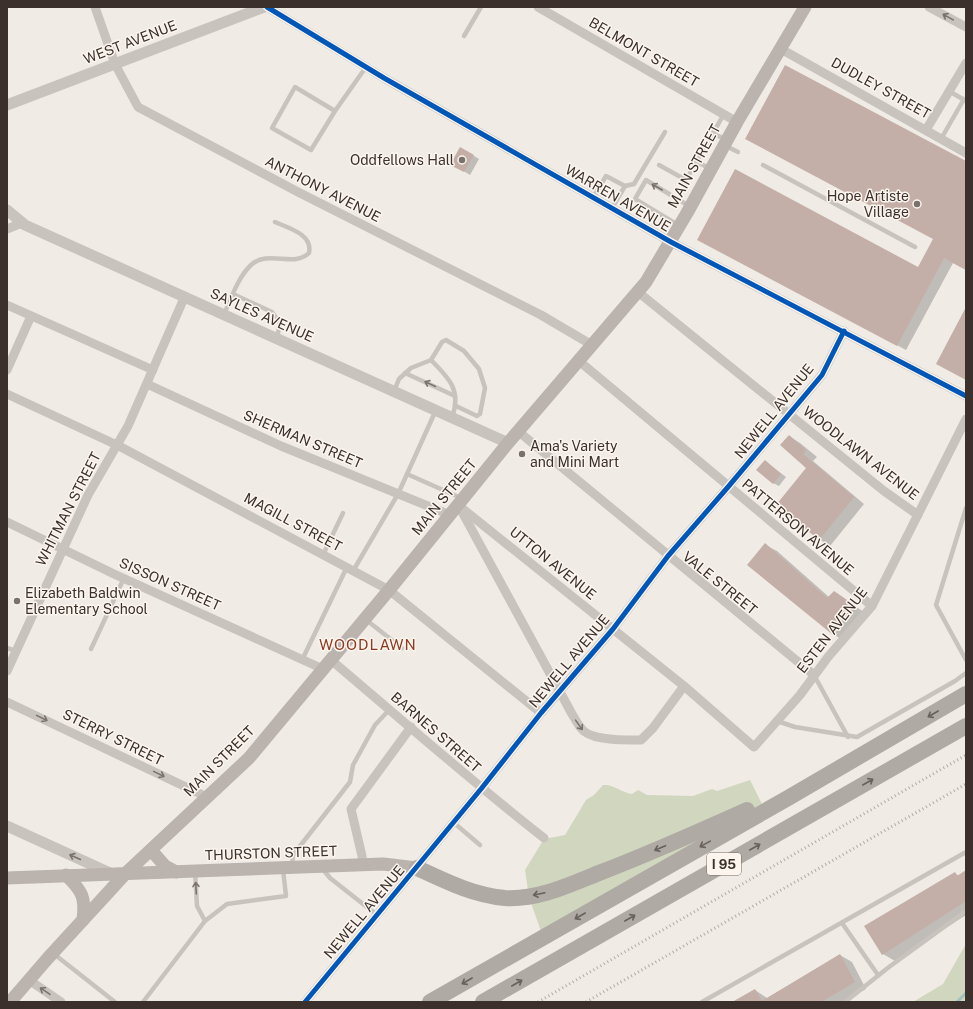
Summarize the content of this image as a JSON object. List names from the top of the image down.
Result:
{
  "streets": {
    "highway": ["I 95"],
    "main road": ["MAIN STREET", "THURSTON STREET"],
    "street": [
      "WEST AVENUE",
      "BELMONT STREET",
      "DUDLEY STREET",
      "ANTHONY AVENUE",
      "WARREN AVENUE",
      "SAYLES AVENUE",
      "NEWELL AVENUE",
      "SHERMAN STREET",
      "WOODLAWN AVENUE",
      "WHITMAN STREET",
      "MAGILL STREET",
      "PATTERSON AVENUE",
      "UTTON AVENUE",
      "VALE STREET",
      "SISSON STREET",
      "ESTEN AVENUE",
      "BARNES STREET",
      "STERRY STREET"
    ]
  },
  "crossings": [
    ["WEST AVENUE", "ANTHONY AVENUE"],
    ["WEST AVENUE", "WARREN AVENUE"],
    ["BELMONT STREET", "MAIN STREET"],
    ["DUDLEY STREET", "MAIN STREET"],
    ["MAIN STREET", "ANTHONY AVENUE"],
    ["MAIN STREET", "WARREN AVENUE"],
    ["MAIN STREET", "SAYLES AVENUE"],
    ["MAIN STREET", "SHERMAN STREET"],
    ["MAIN STREET", "WOODLAWN AVENUE"],
    ["MAIN STREET", "MAGILL STREET"],
    ["MAIN STREET", "PATTERSON AVENUE"],
    ["MAIN STREET", "UTTON AVENUE"],
    ["MAIN STREET", "VALE STREET"],
    ["MAIN STREET", "SISSON STREET"],
    ["MAIN STREET", "BARNES STREET"],
    ["MAIN STREET", "STERRY STREET"],
    ["MAIN STREET", "THURSTON STREET"],
    ["WARREN AVENUE", "NEWELL AVENUE"],
    ["NEWELL AVENUE", "WOODLAWN AVENUE"],
    ["NEWELL AVENUE", "MAGILL STREET"],
    ["NEWELL AVENUE", "PATTERSON AVENUE"],
    ["NEWELL AVENUE", "UTTON AVENUE"],
    ["NEWELL AVENUE", "VALE STREET"],
    ["NEWELL AVENUE", "BARNES STREET"],
    ["NEWELL AVENUE", "THURSTON STREET"],
    ["SHERMAN STREET", "WHITMAN STREET"],
    ["WOODLAWN AVENUE", "ESTEN AVENUE"],
    ["WHITMAN STREET", "MAGILL STREET"],
    ["WHITMAN STREET", "SISSON STREET"],
    ["PATTERSON AVENUE", "ESTEN AVENUE"],
    ["UTTON AVENUE", "ESTEN AVENUE"],
    ["VALE STREET", "ESTEN AVENUE"],
    ["SISSON STREET", "BARNES STREET"]
  ],
  "one_way": ["STERRY STREET"],
  "districts": ["WOODLAWN"],
  "places": [
    "Oddfellows Hall",
    "Hope Artiste Village",
    "Ama's Variety and Mini Mart",
    "Elizabeth Baldwin Elementary School"
  ]
}
